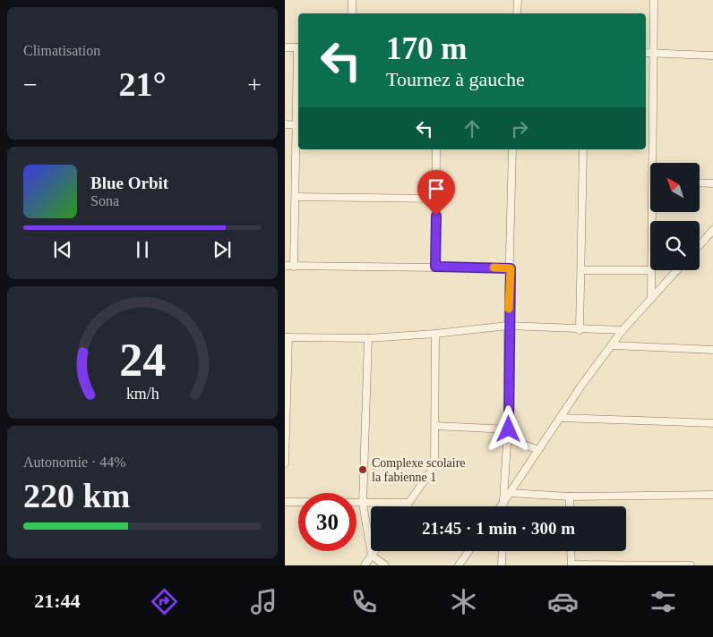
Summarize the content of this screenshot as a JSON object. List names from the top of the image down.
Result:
{
  "places": ["Complexe scolaire la fabienne 1"],
  "north": "top left",
  "page": {
    "tile": [
      "Climatisation",
      ["Autonomie · 44%", "220 km"]
    ],
    "turn": ["170 m", "Tournez à gauche"],
    "heat": ["−", "21°", "+"],
    "song": ["Blue Orbit", "Sona"],
    "limit": "30",
    "trip": "21:45 · 1 min · 300 m",
    "tabs": "21:44",
    "gauge": ["24", "km/h"]
  }
}
